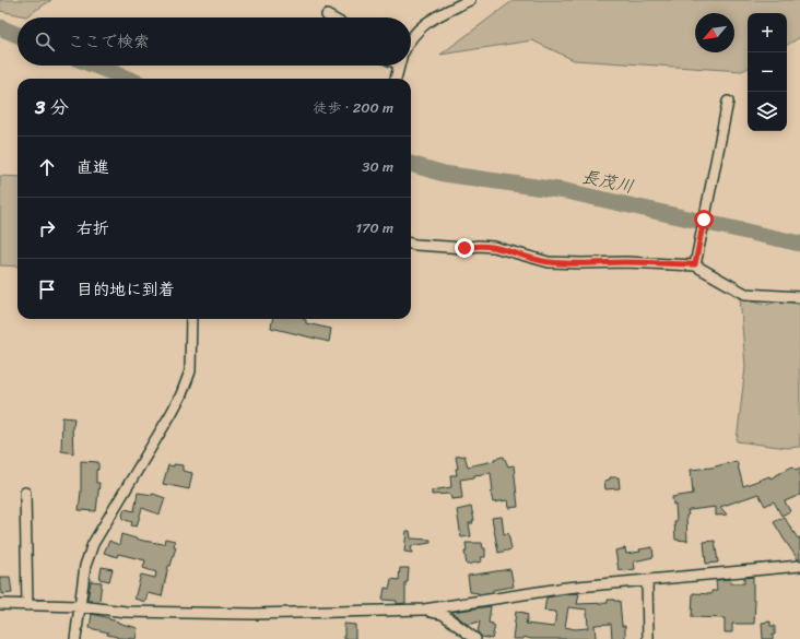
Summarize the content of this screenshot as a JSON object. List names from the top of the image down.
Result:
{
  "water": ["長茂川"],
  "north": "bottom left",
  "page": {
    "map_buttons": ["+", "−"],
    "search": "ここで検索",
    "heading": ["3 分", "徒歩 · 200 m"],
    "list": [
      ["直進", "30 m"],
      ["右折", "170 m"],
      "目的地に到着"
    ]
  }
}
